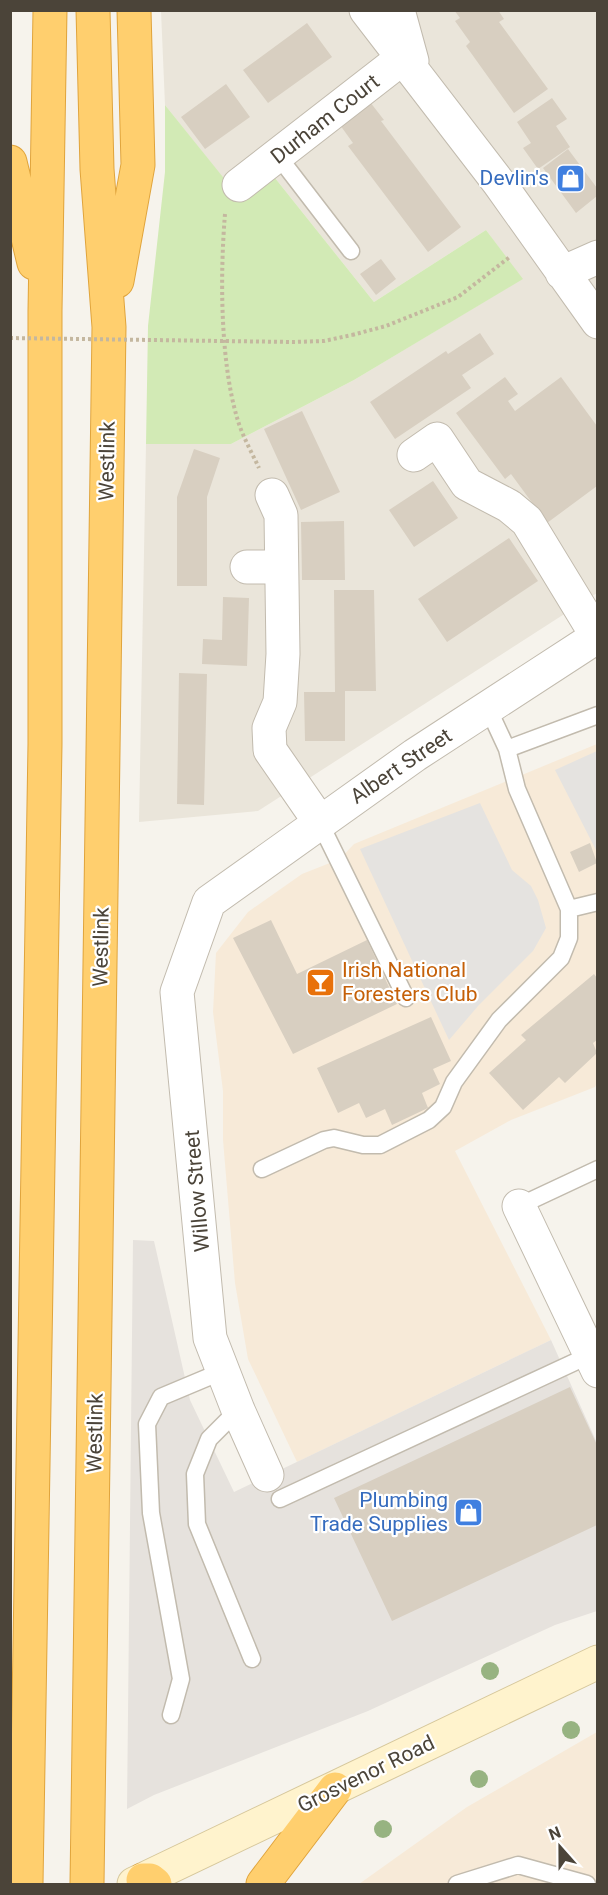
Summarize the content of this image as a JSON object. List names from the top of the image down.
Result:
{
  "streets": {
    "highway": ["Westlink"],
    "main road": ["Grosvenor Road"],
    "street": ["Durham Court", "Albert Street", "Willow Street"]
  },
  "crossings": [
    ["Albert Street", "Willow Street"]
  ],
  "places": {
    "shop": ["Devlin's", "Plumbing Trade Supplies"],
    "bar": ["Irish National Foresters Club"]
  },
  "north": "top"
}
